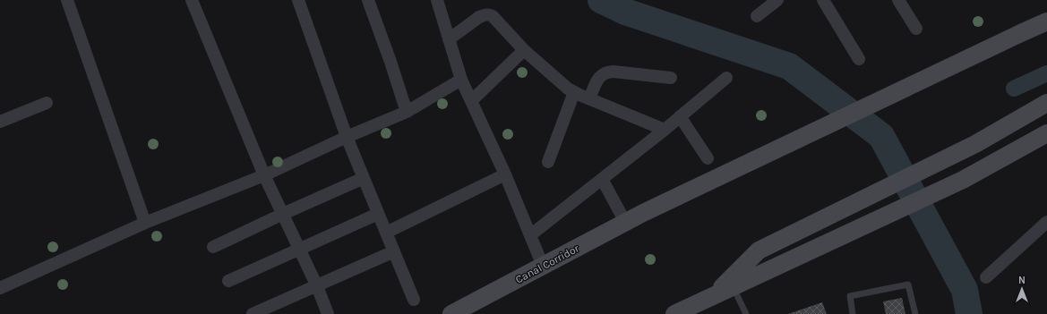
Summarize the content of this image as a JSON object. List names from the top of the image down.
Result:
{
  "streets": {
    "main road": ["Canal Corridor"]
  },
  "north": "top"
}
